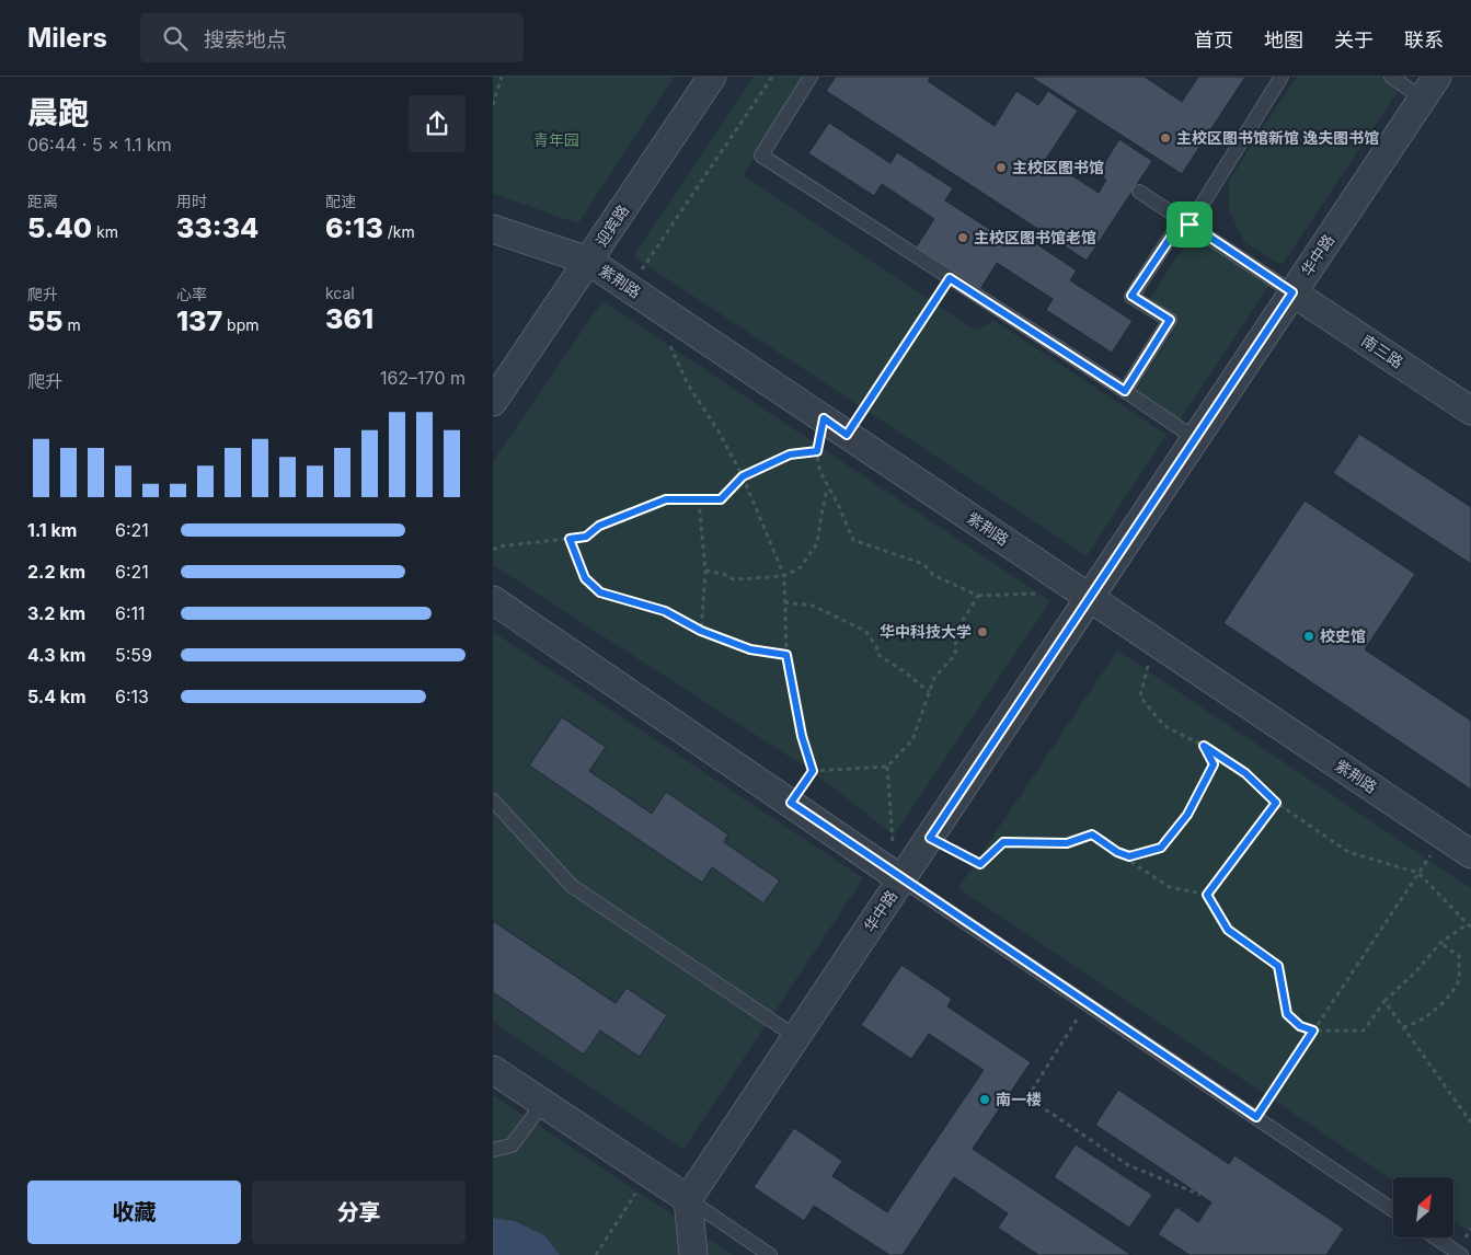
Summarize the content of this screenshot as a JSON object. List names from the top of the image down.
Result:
{
  "streets": {
    "street": [
      "迎宾路",
      "华中路",
      "紫荆路",
      "南三路"
    ]
  },
  "crossings": [
    ["迎宾路", "紫荆路"],
    ["华中路", "紫荆路"],
    ["华中路", "南三路"]
  ],
  "parks": ["青年园"],
  "places": [
    "主校区图书馆新馆 逸夫图书馆",
    "主校区图书馆",
    "主校区图书馆老馆",
    "华中科技大学",
    "校史馆",
    "南一楼"
  ],
  "north": "top right",
  "page": {
    "header": "Milers",
    "search": "搜索地点",
    "nav": [
      "首页",
      "地图",
      "关于",
      "联系"
    ],
    "heading": ["晨跑", "06:44 · 5 × 1.1 km"],
    "stats": [
      ["距离", "5.40 km"],
      ["用时", "33:34"],
      ["配速", "6:13 /km"],
      ["爬升", "55 m"],
      ["心率", "137 bpm"],
      ["kcal", "361"]
    ],
    "chart": ["爬升", "162–170 m"],
    "list": [
      {
        "name": "1.1 km",
        "note": "6:21"
      },
      {
        "name": "2.2 km",
        "note": "6:21"
      },
      {
        "name": "3.2 km",
        "note": "6:11"
      },
      {
        "name": "4.3 km",
        "note": "5:59"
      },
      {
        "name": "5.4 km",
        "note": "6:13"
      }
    ],
    "buttons": ["收藏", "分享"]
  }
}
